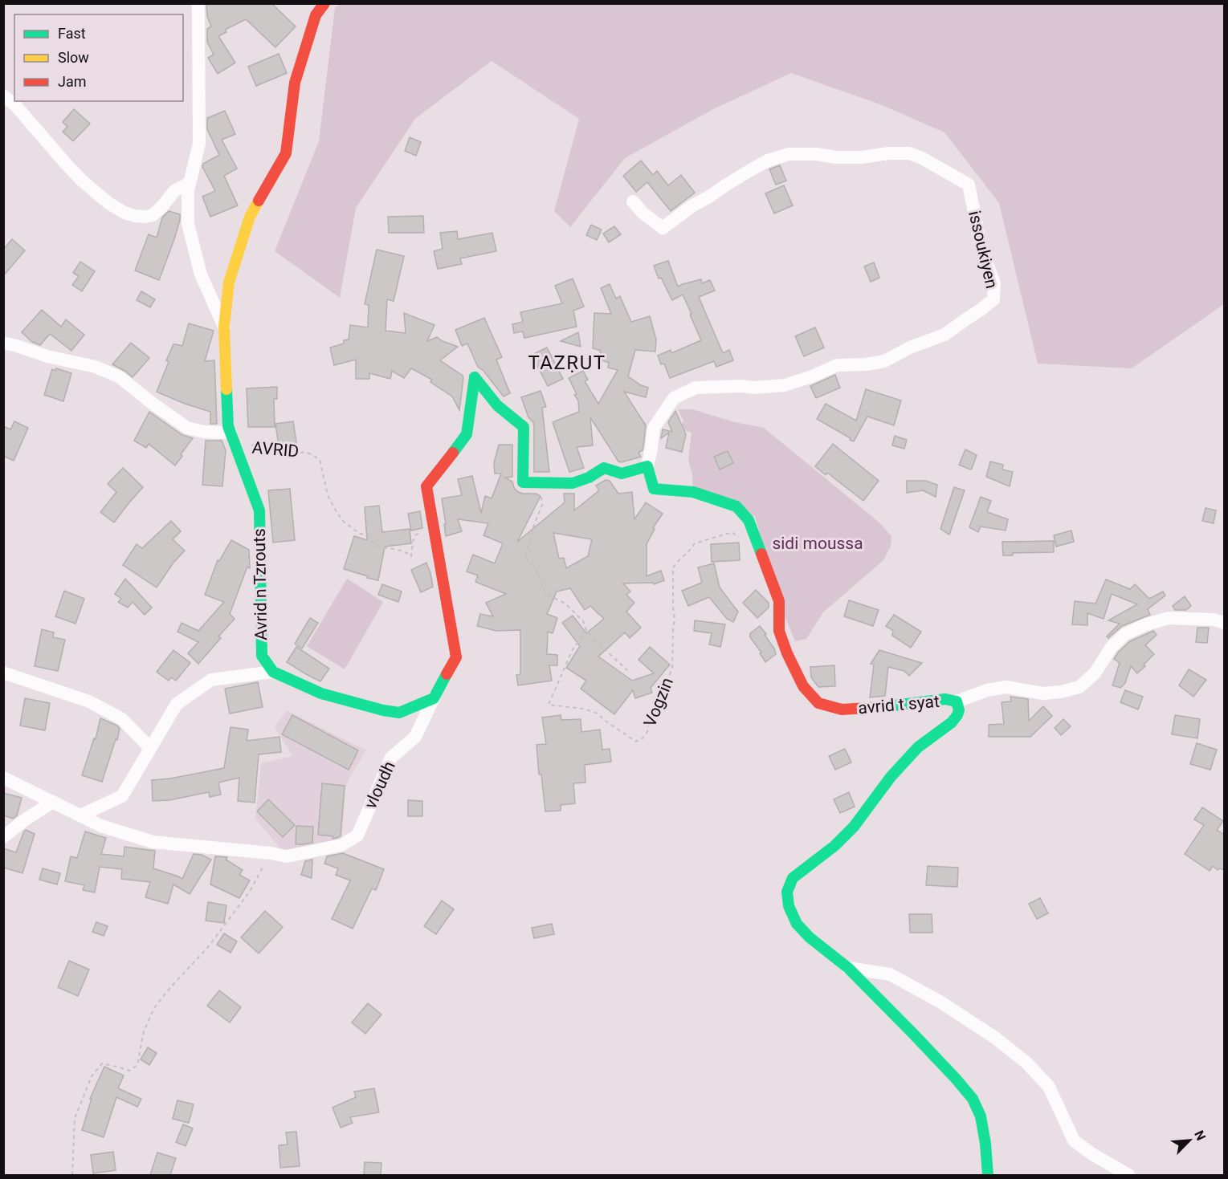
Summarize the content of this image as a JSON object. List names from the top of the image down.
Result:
{
  "streets": {
    "street": [
      "issoukiyen",
      "Avrid n Tzrouts",
      "avrid t syat",
      "vloudh"
    ],
    "path": ["AVRID", "Vogzin"]
  },
  "crossings": [
    ["issoukiyen", "avrid t syat"],
    ["AVRID", "Avrid n Tzrouts"]
  ],
  "districts": ["TAZṚUT"],
  "parks": ["sidi moussa"],
  "legend": ["Fast", "Slow", "Jam"],
  "north": "top right"
}
